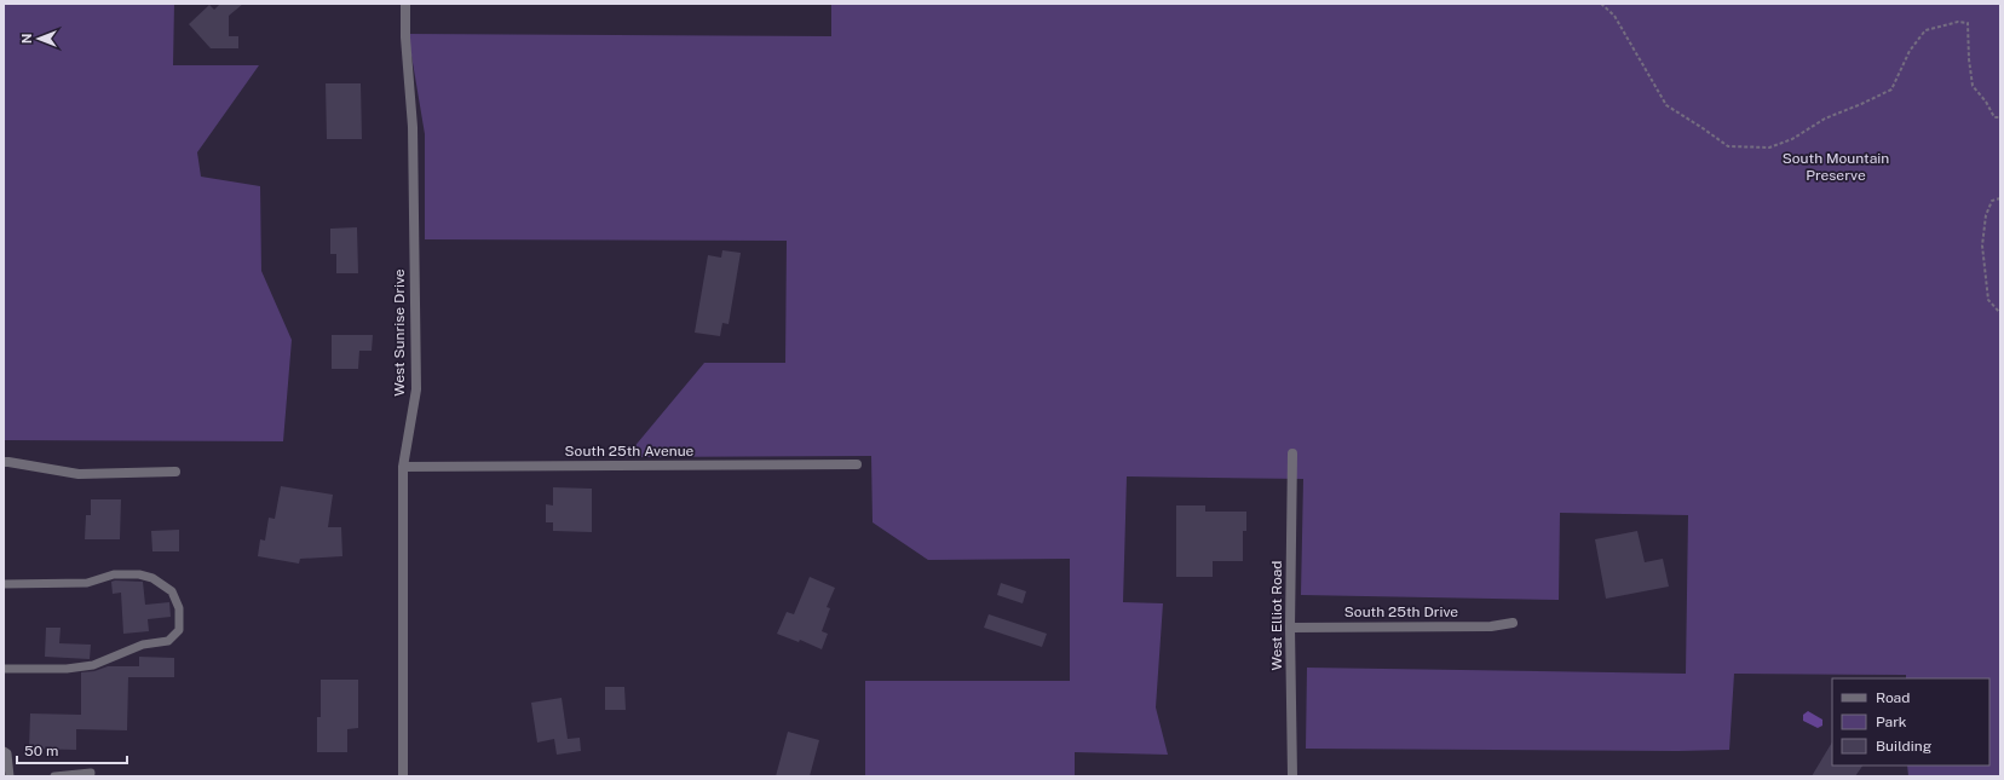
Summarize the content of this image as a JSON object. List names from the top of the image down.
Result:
{
  "streets": {
    "street": [
      "West Sunrise Drive",
      "South 25th Avenue",
      "South 25th Drive",
      "West Elliot Road"
    ]
  },
  "crossings": [
    ["West Sunrise Drive", "South 25th Avenue"],
    ["South 25th Drive", "West Elliot Road"]
  ],
  "parks": ["South Mountain Preserve"],
  "legend": ["Road", "Park", "Building"],
  "scale_bar": "50 m",
  "north": "left"
}
